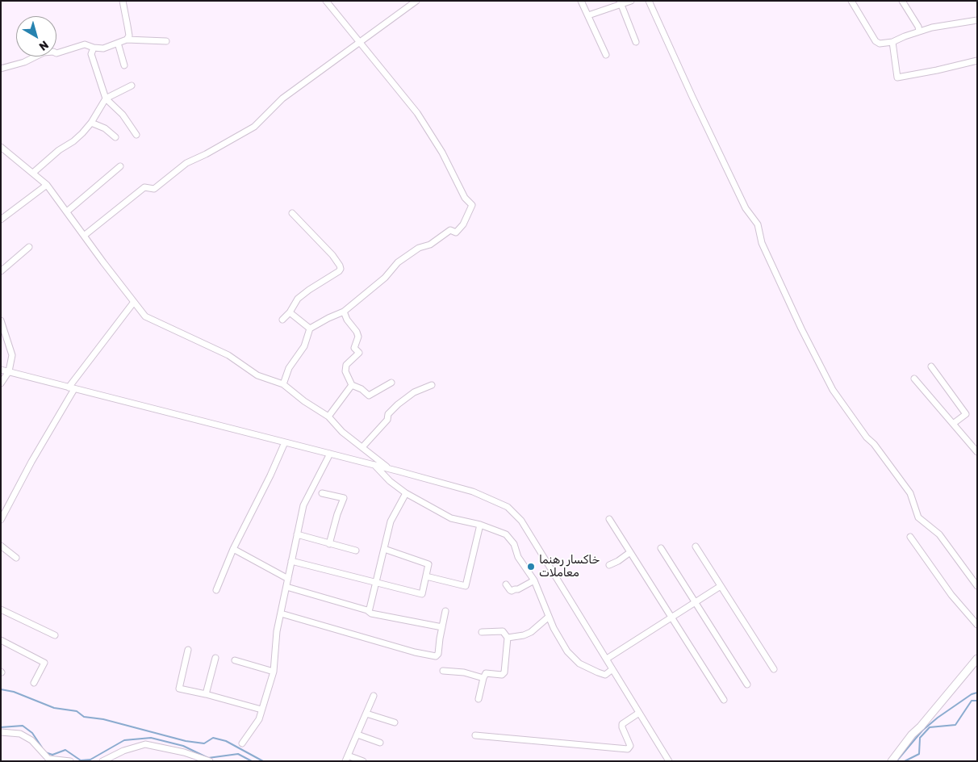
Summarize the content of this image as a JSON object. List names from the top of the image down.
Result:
{
  "places": ["خاکسار رهنما معاملات"],
  "north": "bottom right"
}
